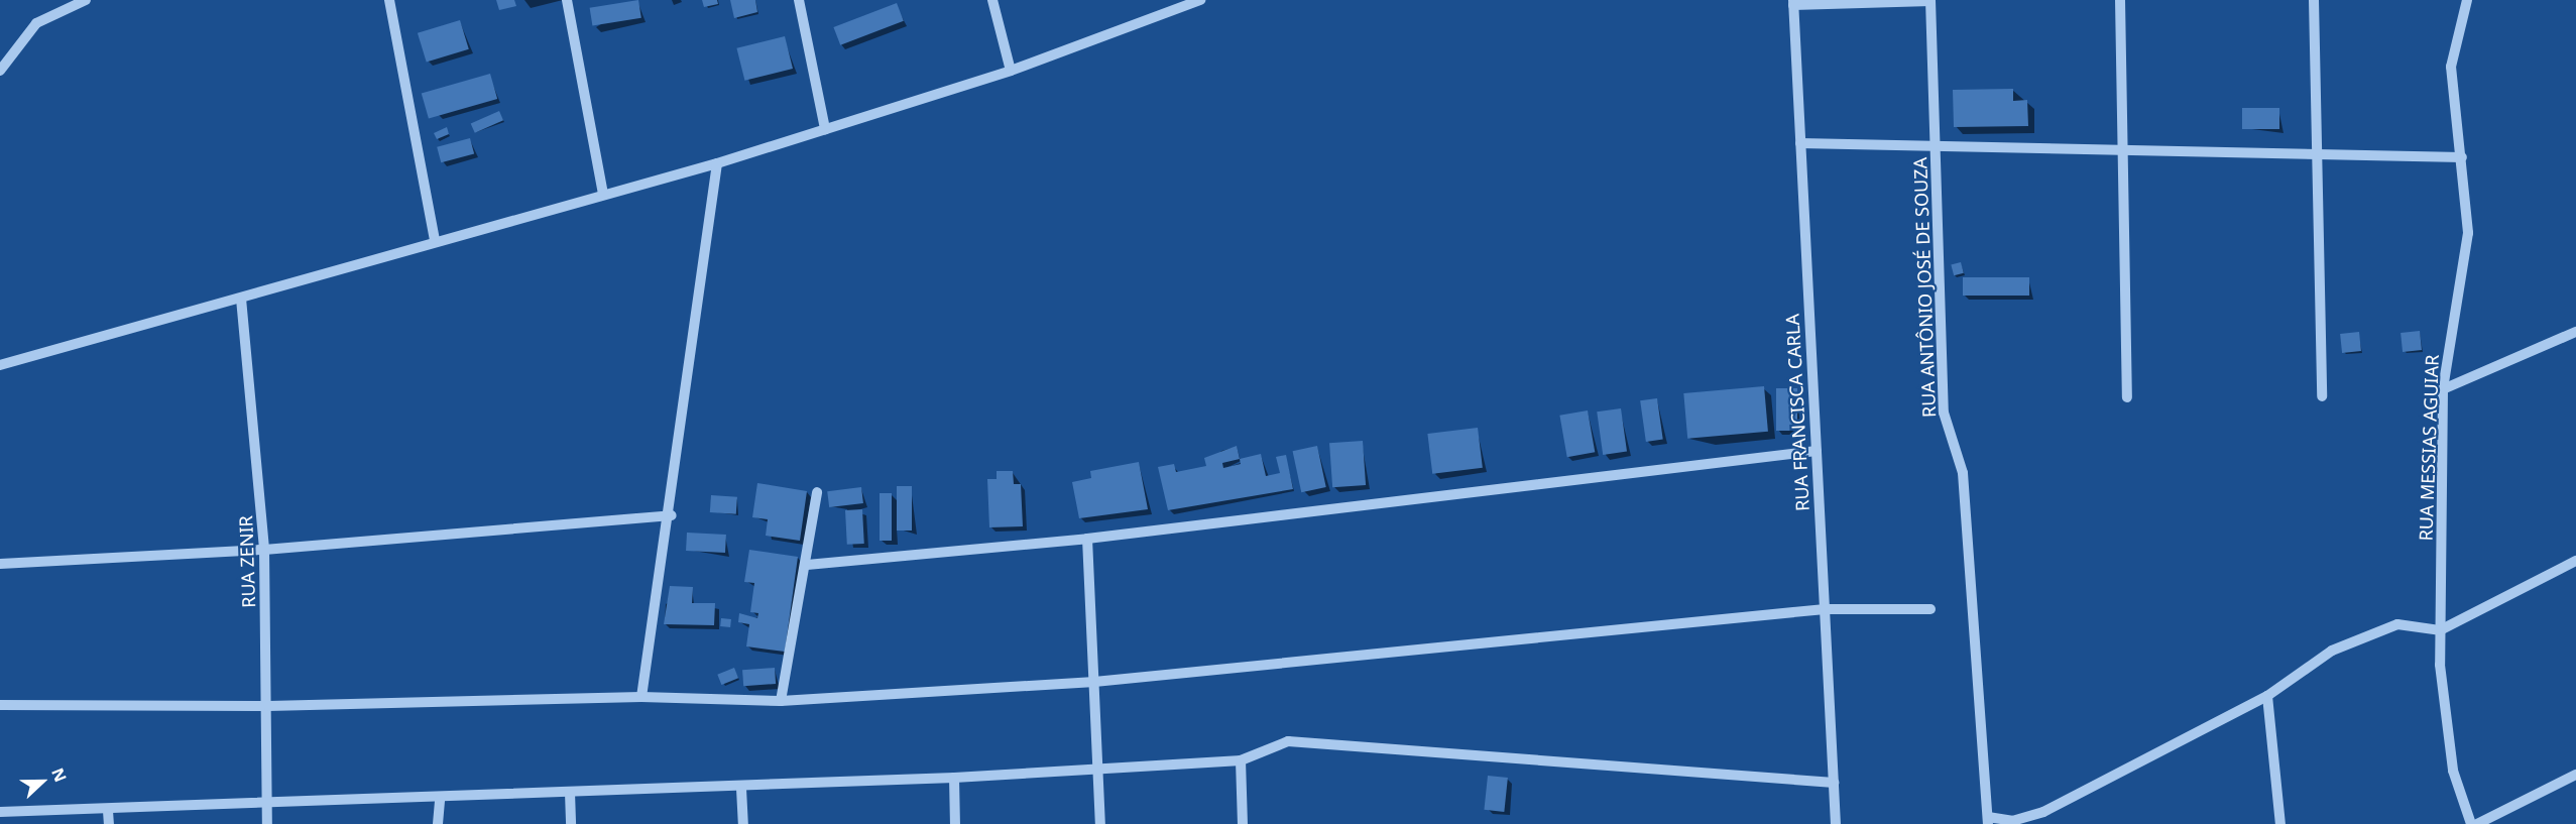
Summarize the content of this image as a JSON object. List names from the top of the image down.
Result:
{
  "streets": {
    "street": [
      "RUA ANTÔNIO JOSÉ DE SOUZA",
      "RUA FRANCISCA CARLA",
      "RUA MESSIAS AGUIAR",
      "RUA ZENIR"
    ]
  },
  "north": "right"
}
